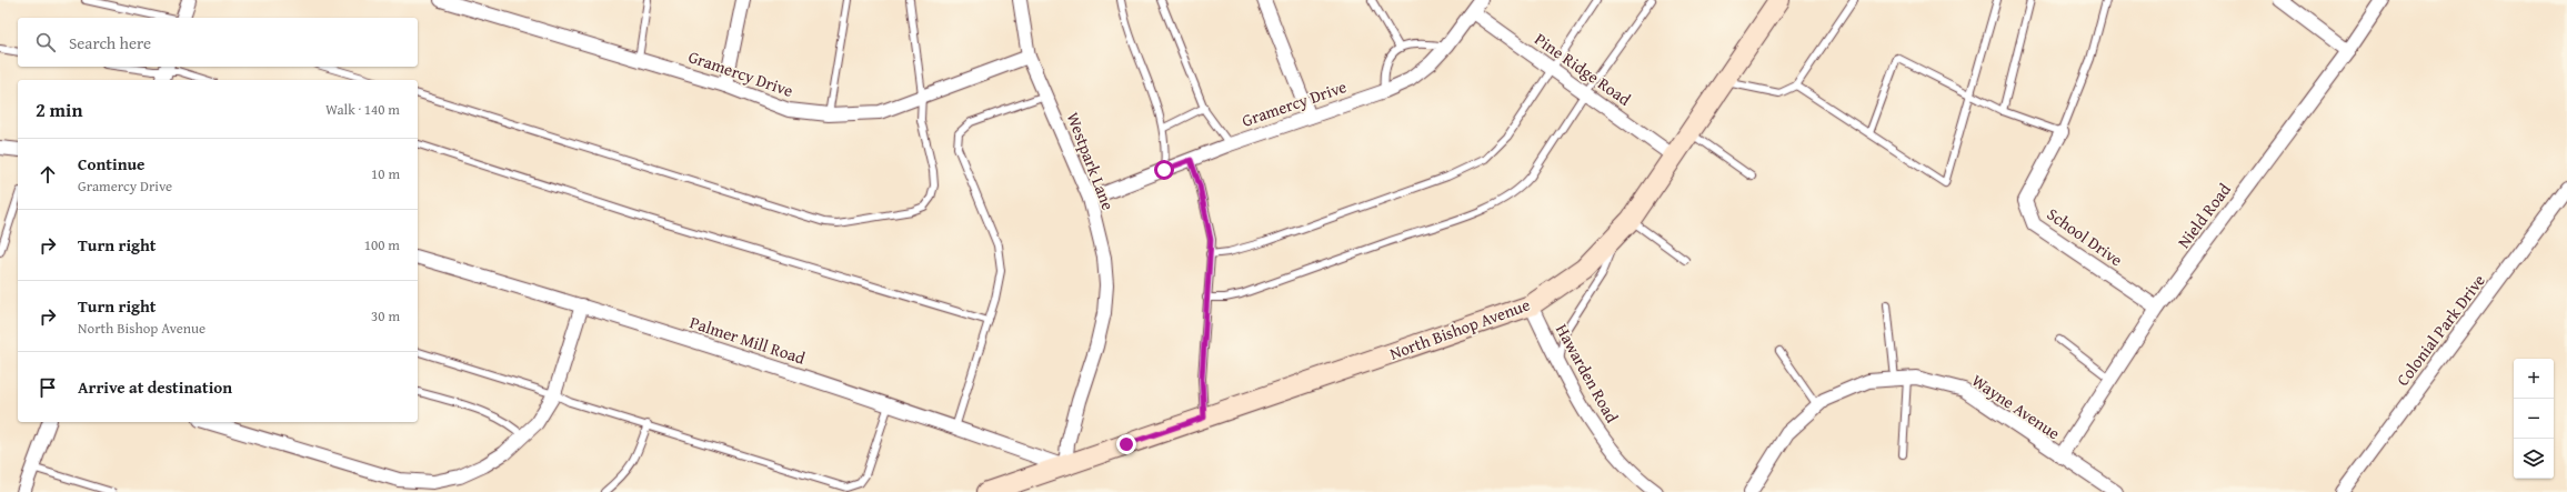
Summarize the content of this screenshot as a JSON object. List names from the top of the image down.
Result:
{
  "streets": {
    "main road": ["North Bishop Avenue"],
    "street": [
      "Pine Ridge Road",
      "Gramercy Drive",
      "Westpark Lane",
      "Nield Road",
      "School Drive",
      "Colonial Park Drive",
      "Palmer Mill Road",
      "Hawarden Road",
      "Wayne Avenue"
    ]
  },
  "crossings": [
    ["Pine Ridge Road", "Gramercy Drive"],
    ["Pine Ridge Road", "North Bishop Avenue"],
    ["Gramercy Drive", "Westpark Lane"],
    ["Westpark Lane", "North Bishop Avenue"],
    ["Westpark Lane", "Palmer Mill Road"],
    ["Nield Road", "School Drive"],
    ["Nield Road", "Wayne Avenue"],
    ["North Bishop Avenue", "Palmer Mill Road"],
    ["North Bishop Avenue", "Hawarden Road"]
  ],
  "page": {
    "search": "Search here",
    "heading": ["2 min", "Walk · 140 m"],
    "list": [
      ["Continue", "Gramercy Drive", "10 m"],
      ["Turn right", "100 m"],
      ["Turn right", "North Bishop Avenue", "30 m"],
      "Arrive at destination"
    ],
    "map_buttons": ["+", "−"]
  }
}
